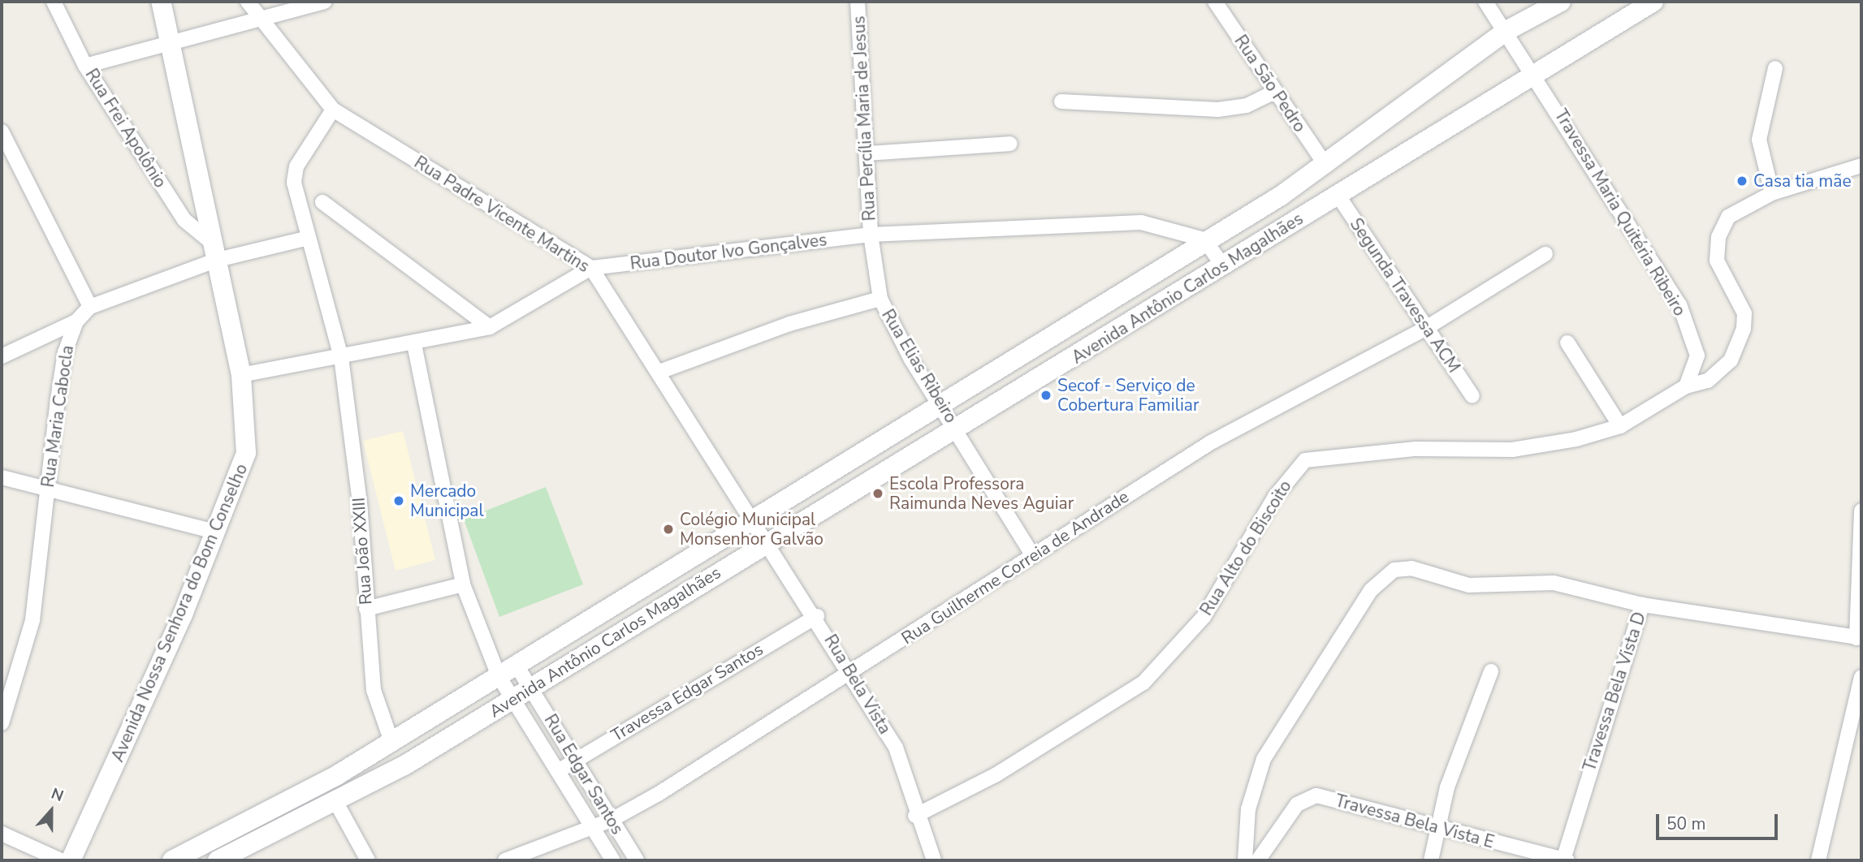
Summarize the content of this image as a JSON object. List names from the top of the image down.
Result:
{
  "streets": {
    "main road": ["Avenida Antônio Carlos Magalhães", "Avenida Nossa Senhora do Bom Conselho"],
    "street": [
      "Rua São Pedro",
      "Rua Percília Maria de Jesus",
      "Rua Frei Apolônio",
      "Travessa Maria Quitéria Ribeiro",
      "Rua Padre Vicente Martins",
      "Rua Doutor Ivo Gonçalves",
      "Segunda Travessa ACM",
      "Rua Elias Ribeiro",
      "Rua Maria Cabocla",
      "Rua Alto do Biscoito",
      "Rua João XXIII",
      "Rua Guilherme Correia de Andrade",
      "Rua Bela Vista",
      "Travessa Bela Vista D",
      "Travessa Edgar Santos",
      "Rua Edgar Santos",
      "Travessa Bela Vista E"
    ]
  },
  "crossings": [
    ["Rua São Pedro", "Avenida Antônio Carlos Magalhães"],
    ["Rua Percília Maria de Jesus", "Rua Doutor Ivo Gonçalves"],
    ["Rua Percília Maria de Jesus", "Rua Elias Ribeiro"],
    ["Rua Frei Apolônio", "Avenida Nossa Senhora do Bom Conselho"],
    ["Travessa Maria Quitéria Ribeiro", "Avenida Antônio Carlos Magalhães"],
    ["Travessa Maria Quitéria Ribeiro", "Rua Alto do Biscoito"],
    ["Rua Padre Vicente Martins", "Rua Doutor Ivo Gonçalves"],
    ["Rua Padre Vicente Martins", "Avenida Antônio Carlos Magalhães"],
    ["Rua Padre Vicente Martins", "Rua João XXIII"],
    ["Rua Padre Vicente Martins", "Rua Bela Vista"],
    ["Rua Doutor Ivo Gonçalves", "Avenida Antônio Carlos Magalhães"],
    ["Rua Doutor Ivo Gonçalves", "Rua Elias Ribeiro"],
    ["Rua Doutor Ivo Gonçalves", "Rua João XXIII"],
    ["Rua Doutor Ivo Gonçalves", "Avenida Nossa Senhora do Bom Conselho"],
    ["Avenida Antônio Carlos Magalhães", "Segunda Travessa ACM"],
    ["Avenida Antônio Carlos Magalhães", "Rua Elias Ribeiro"],
    ["Avenida Antônio Carlos Magalhães", "Rua João XXIII"],
    ["Avenida Antônio Carlos Magalhães", "Rua Bela Vista"],
    ["Avenida Antônio Carlos Magalhães", "Rua Edgar Santos"],
    ["Segunda Travessa ACM", "Rua Guilherme Correia de Andrade"],
    ["Rua Elias Ribeiro", "Rua Guilherme Correia de Andrade"],
    ["Rua Alto do Biscoito", "Rua Bela Vista"],
    ["Rua Guilherme Correia de Andrade", "Rua Bela Vista"],
    ["Rua Guilherme Correia de Andrade", "Rua Edgar Santos"],
    ["Rua Bela Vista", "Travessa Edgar Santos"],
    ["Travessa Bela Vista D", "Travessa Bela Vista E"],
    ["Travessa Edgar Santos", "Rua Edgar Santos"]
  ],
  "places": [
    "Casa tia mãe",
    "Secof - Serviço de Cobertura Familiar",
    "Escola Professora Raimunda Neves Aguiar",
    "Mercado Municipal",
    "Colégio Municipal Monsenhor Galvão"
  ],
  "scale_bar": "50 m",
  "north": "top"
}
